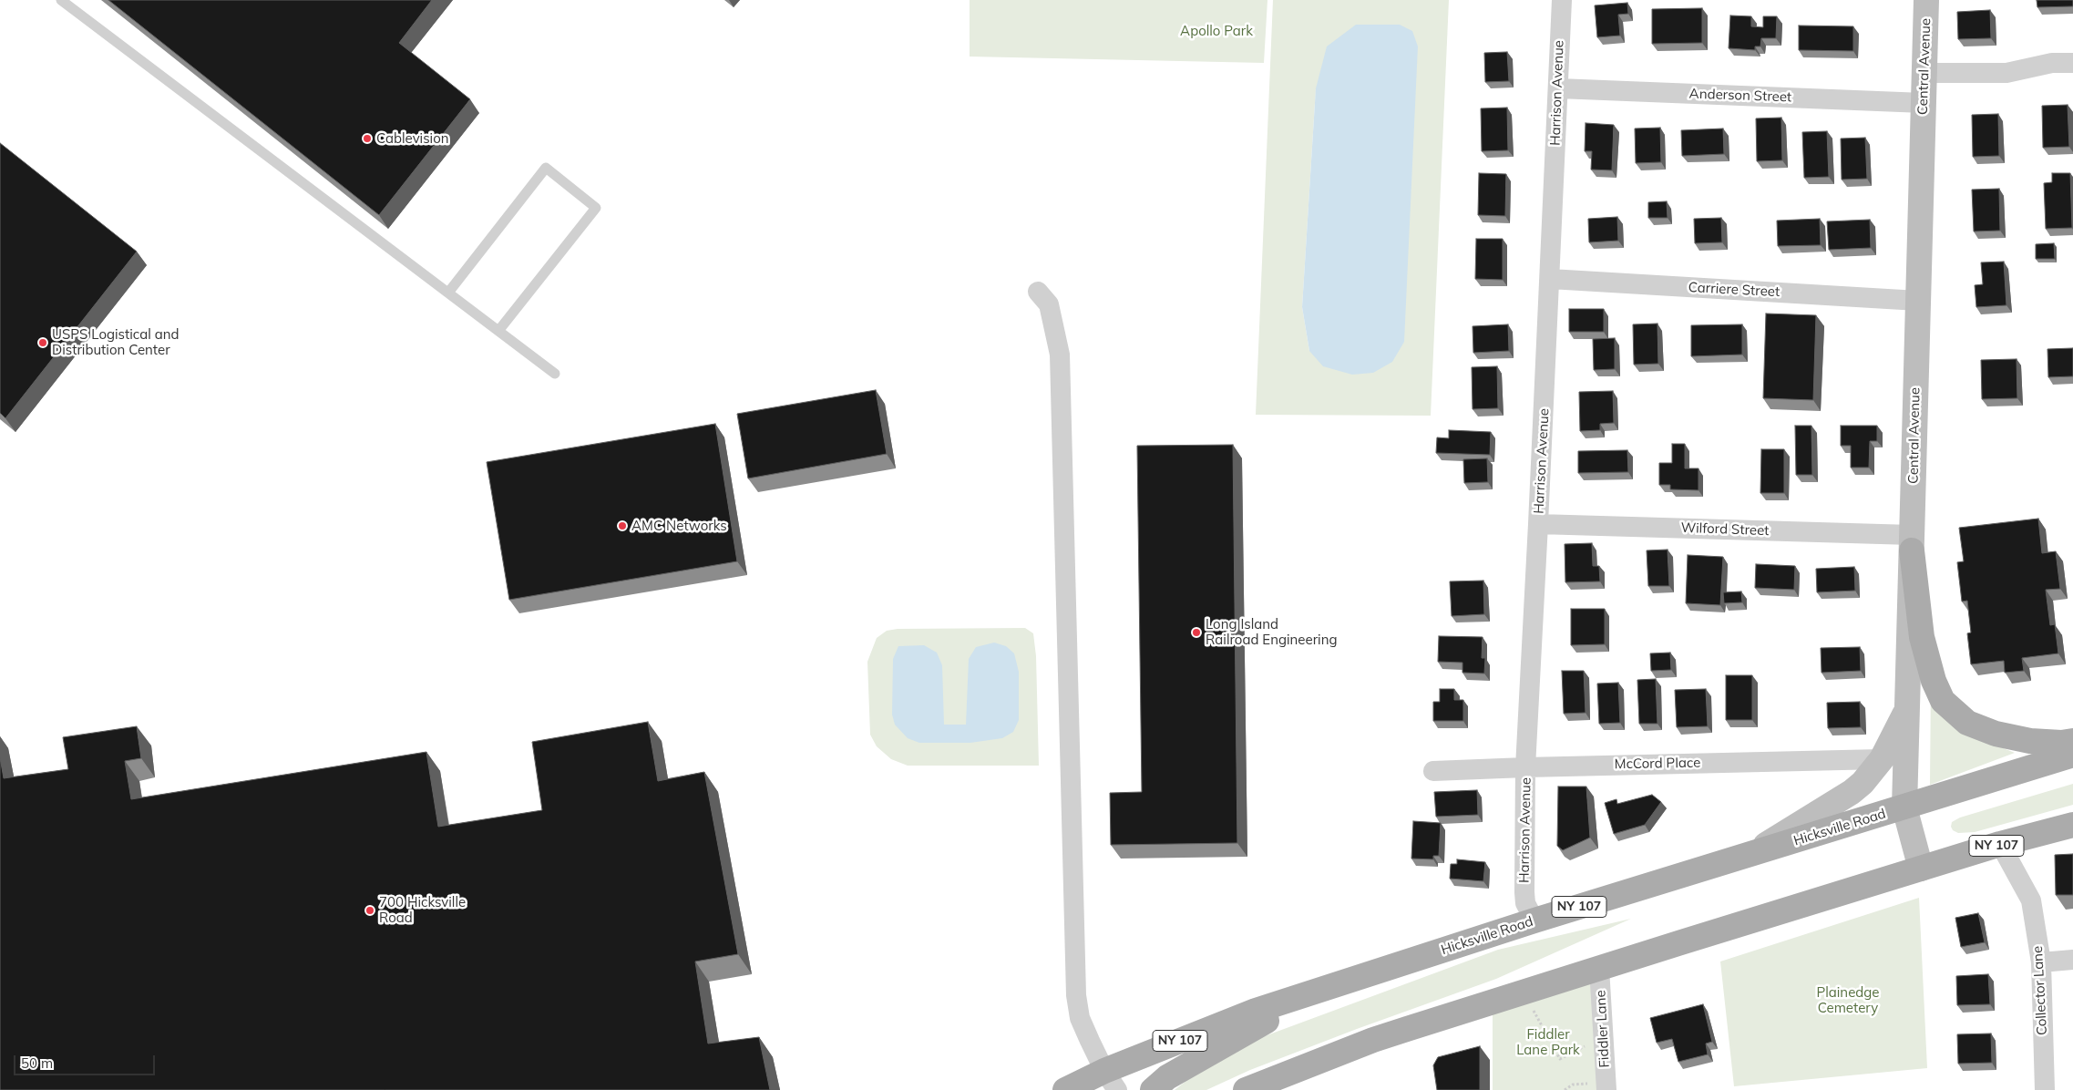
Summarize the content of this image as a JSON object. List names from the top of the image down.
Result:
{
  "streets": {
    "main road": ["Central Avenue", "Hicksville Road", "NY 107"],
    "street": [
      "Harrison Avenue",
      "Anderson Street",
      "Carriere Street",
      "Wilford Street",
      "McCord Place",
      "Collector Lane",
      "Fiddler Lane"
    ]
  },
  "crossings": [
    ["Central Avenue", "Anderson Street"],
    ["Central Avenue", "Carriere Street"],
    ["Central Avenue", "Wilford Street"],
    ["Central Avenue", "Hicksville Road"],
    ["Central Avenue", "NY 107"],
    ["Harrison Avenue", "Anderson Street"],
    ["Harrison Avenue", "Carriere Street"],
    ["Harrison Avenue", "Wilford Street"],
    ["Harrison Avenue", "McCord Place"],
    ["Harrison Avenue", "Hicksville Road"],
    ["NY 107", "Collector Lane"],
    ["NY 107", "Fiddler Lane"]
  ],
  "parks": ["Apollo Park", "Plainedge Cemetery", "Fiddler Lane Park"],
  "places": [
    "Cablevision",
    "USPS Logistical and Distribution Center",
    "AMC Networks",
    "Long Island Railroad Engineering",
    "700 Hicksville Road"
  ],
  "scale_bar": "50 m"
}
